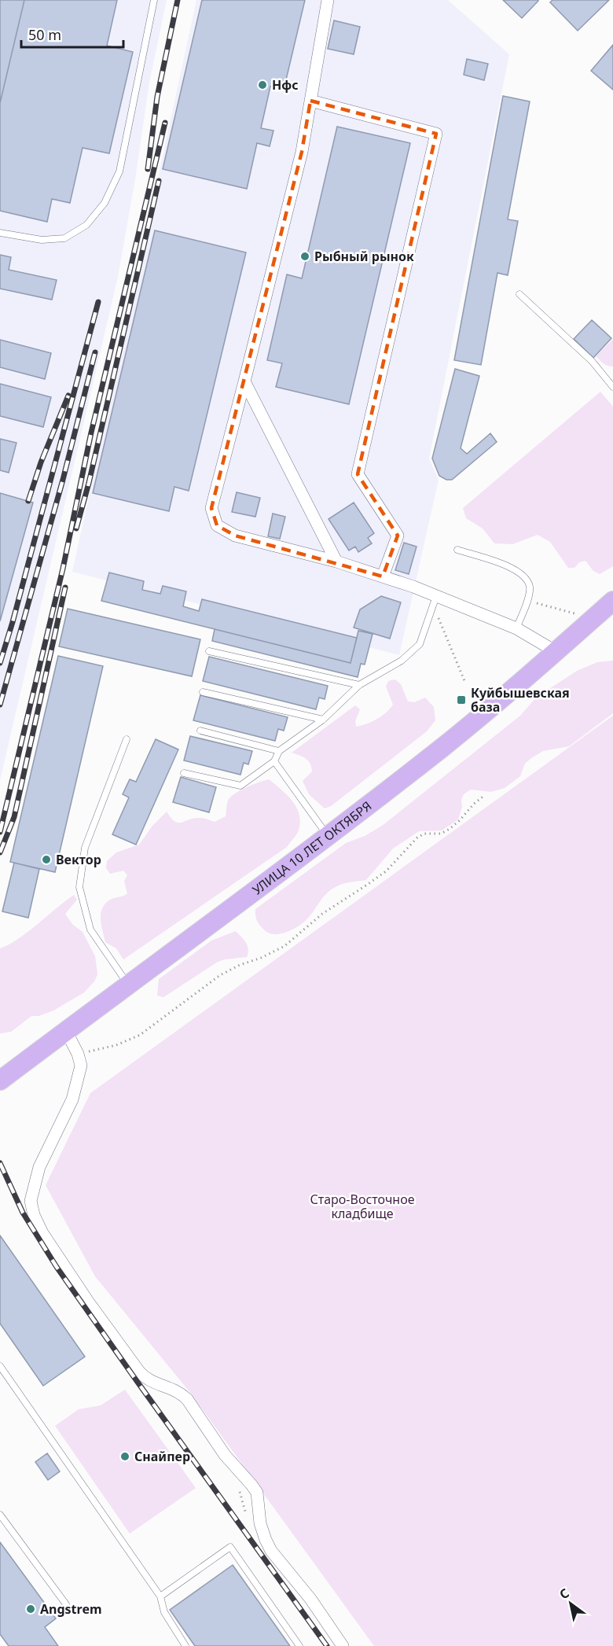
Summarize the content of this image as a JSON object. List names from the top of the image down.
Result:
{
  "streets": {
    "main road": ["УЛИЦА 10 ЛЕТ ОКТЯБРЯ"]
  },
  "parks": ["Старо-Восточное кладбище"],
  "places": {
    "other": [
      "Нфс",
      "Рыбный рынок",
      "Вектор",
      "Снайпер",
      "Angstrem"
    ],
    "transit": ["Куйбышевская база"]
  },
  "scale_bar": "50 m",
  "north": "top left"
}
